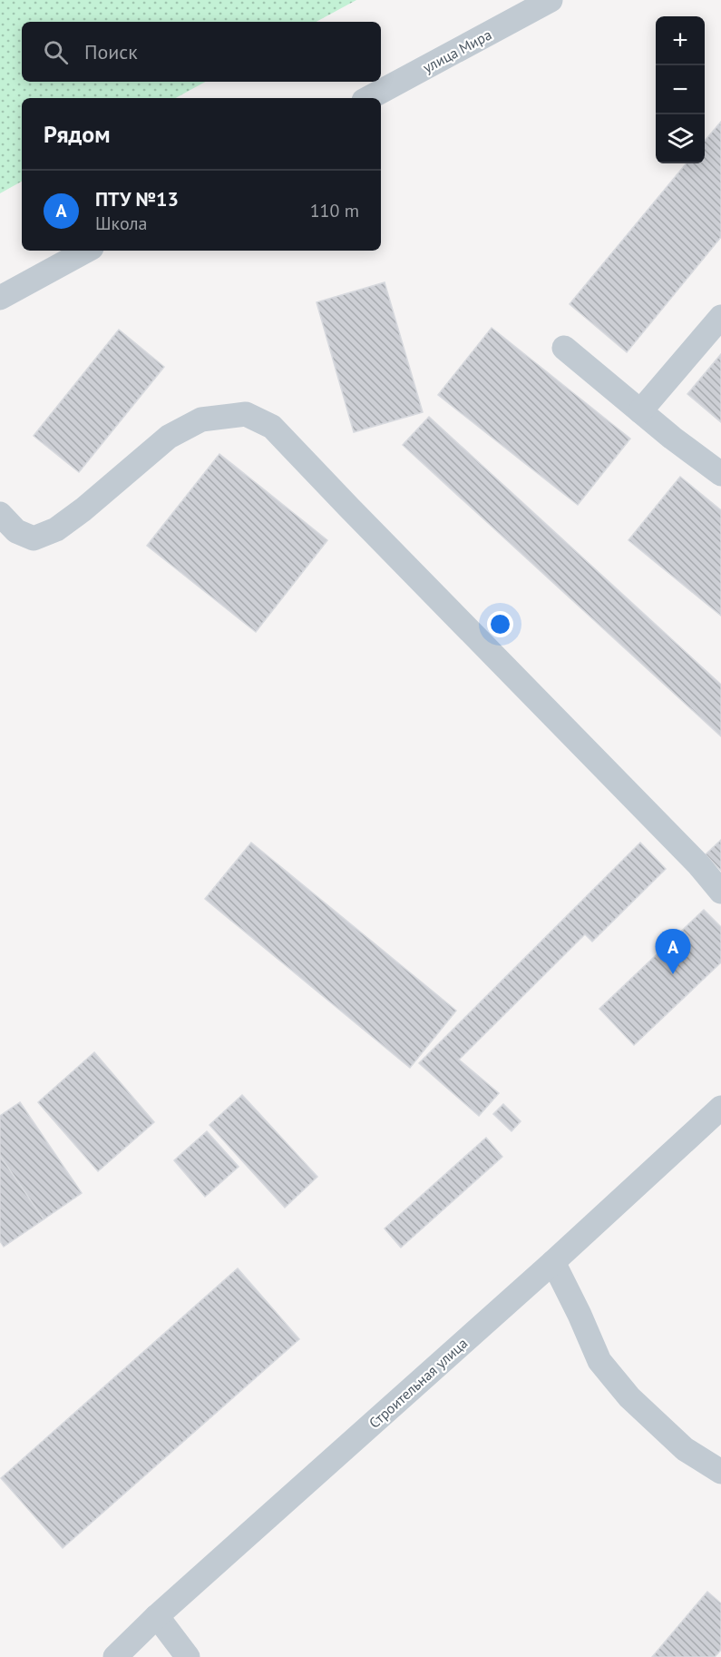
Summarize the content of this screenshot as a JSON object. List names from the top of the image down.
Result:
{
  "streets": {
    "street": ["улица Мира", "Строительная улица"]
  },
  "page": {
    "map_buttons": ["+", "−"],
    "search": "Поиск",
    "heading": "Рядом",
    "list": [
      {
        "mark": "A",
        "name": "ПТУ №13",
        "note": "Школа",
        "value": "110 m"
      }
    ],
    "pins": "A"
  }
}
